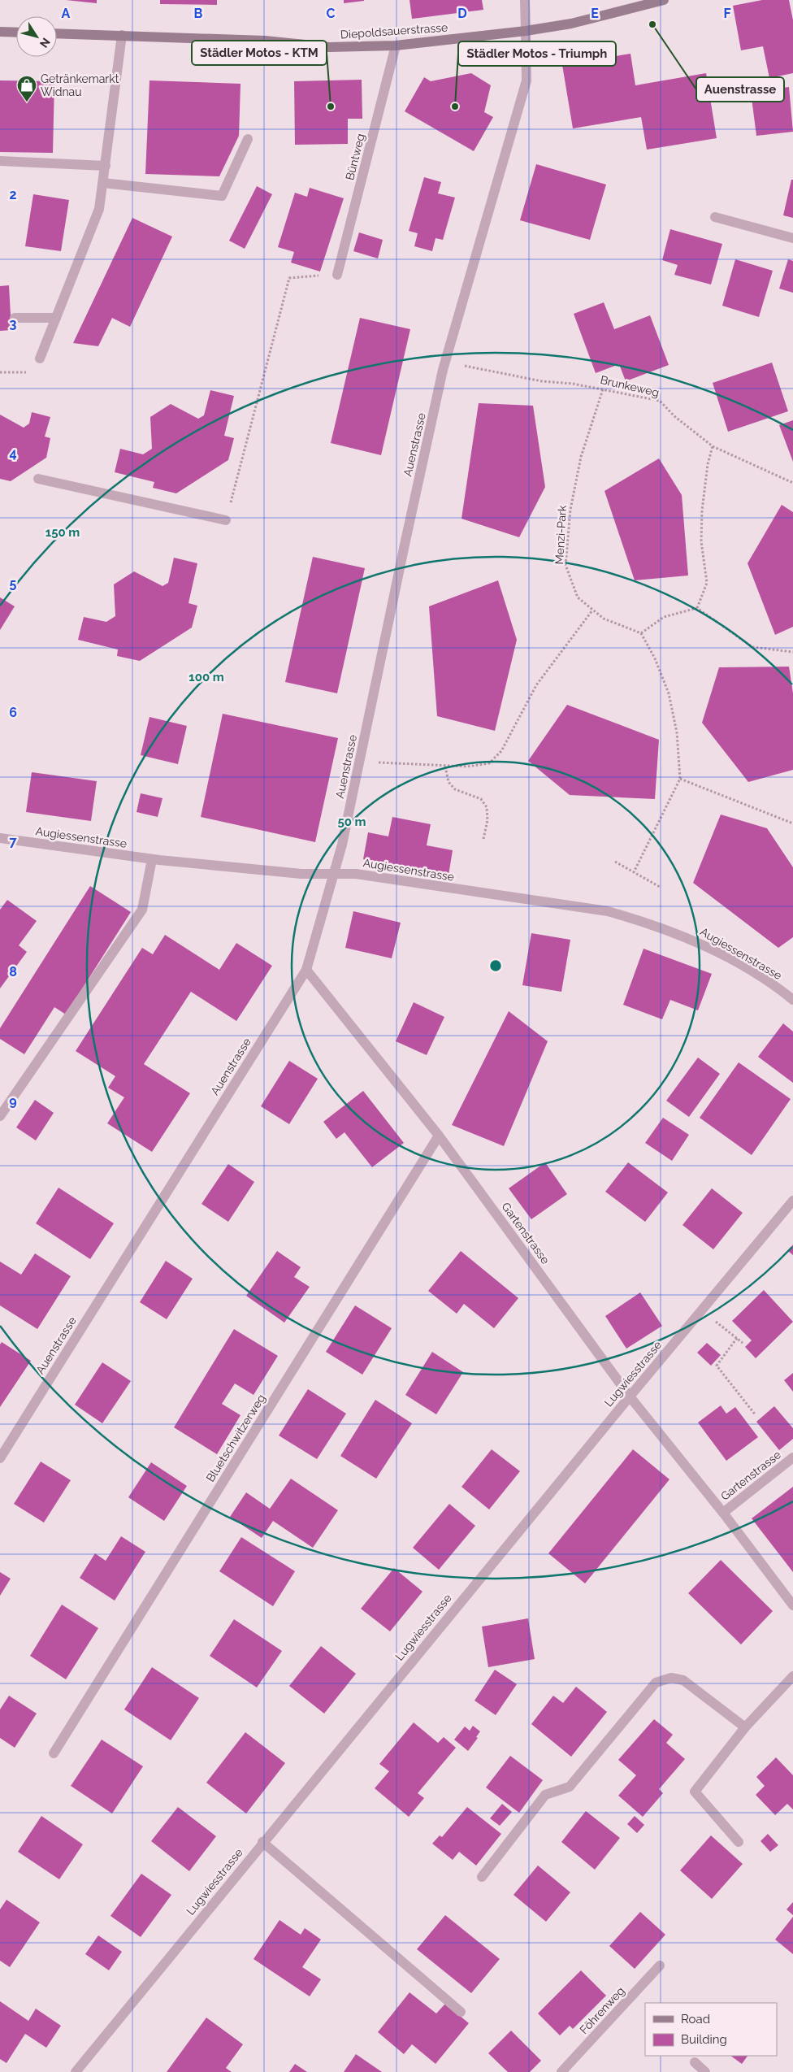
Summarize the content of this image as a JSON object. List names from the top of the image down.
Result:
{
  "streets": {
    "main road": ["Diepoldsauerstrasse"],
    "street": [
      "Büntweg",
      "Auenstrasse",
      "Augiessenstrasse",
      "Gartenstrasse",
      "Lugwiesstrasse",
      "Bluetschwitzerweg",
      "Föhrenweg"
    ],
    "path": ["Brunkeweg", "Menzi-Park"]
  },
  "crossings": [
    ["Diepoldsauerstrasse", "Büntweg"],
    ["Diepoldsauerstrasse", "Auenstrasse"],
    ["Brunkeweg", "Menzi-Park"],
    ["Auenstrasse", "Augiessenstrasse"],
    ["Auenstrasse", "Gartenstrasse"],
    ["Gartenstrasse", "Lugwiesstrasse"],
    ["Gartenstrasse", "Bluetschwitzerweg"]
  ],
  "places": {
    "other": ["Auenstrasse", "Städler Motos - KTM", "Städler Motos - Triumph"],
    "shop": ["Getränkemarkt Widnau"]
  },
  "legend": ["Road", "Building"],
  "north": "bottom right",
  "grid": {
    "columns": [
      "A",
      "B",
      "C",
      "D",
      "E",
      "F"
    ],
    "rows": [
      "2",
      "3",
      "4",
      "5",
      "6",
      "7",
      "8",
      "9"
    ]
  },
  "rings": ["150 m", "100 m", "50 m"]
}
